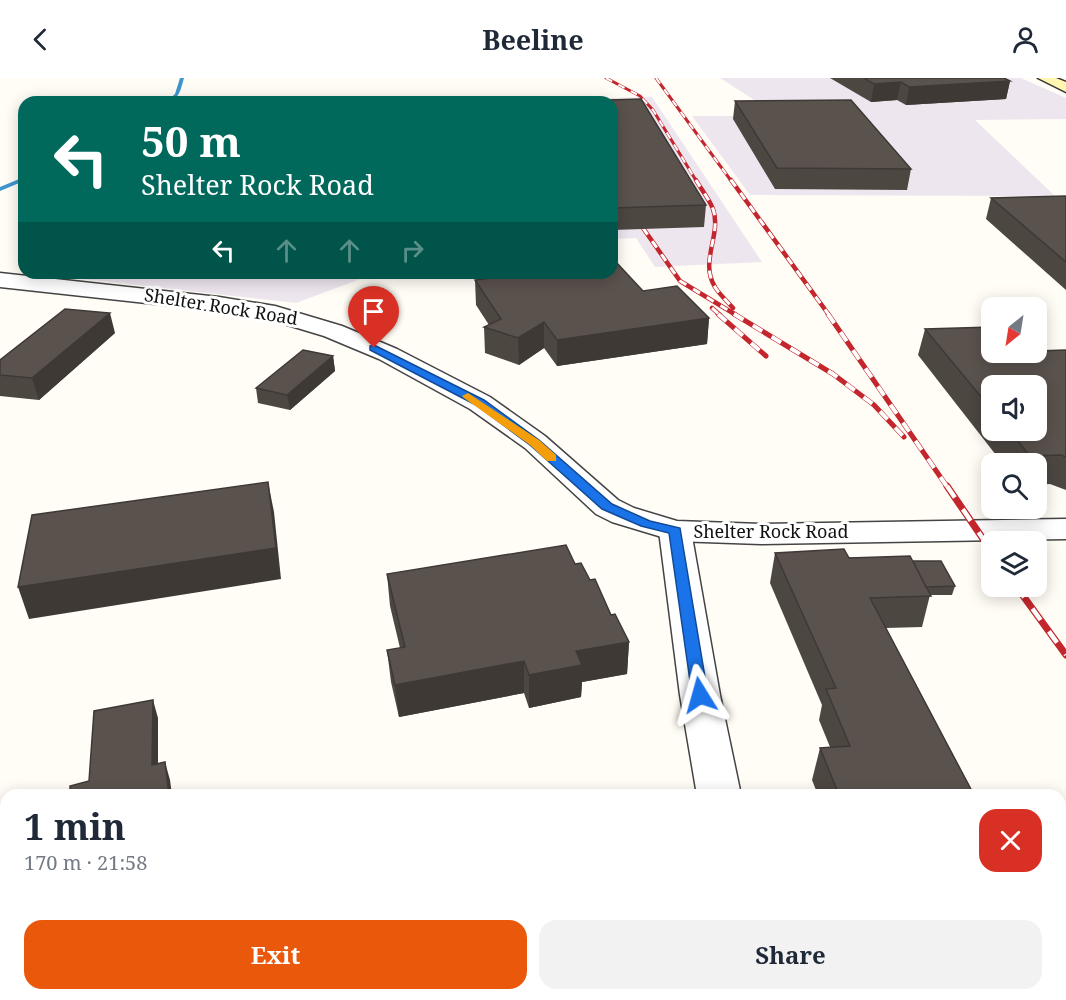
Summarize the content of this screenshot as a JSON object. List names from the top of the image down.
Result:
{
  "streets": {
    "street": ["Shelter Rock Road"]
  },
  "north": "bottom left",
  "page": {
    "header": "Beeline",
    "turn": ["50 m", "Shelter Rock Road"],
    "heading": ["1 min", "170 m · 21:58"],
    "buttons": ["Exit", "Share"]
  }
}
